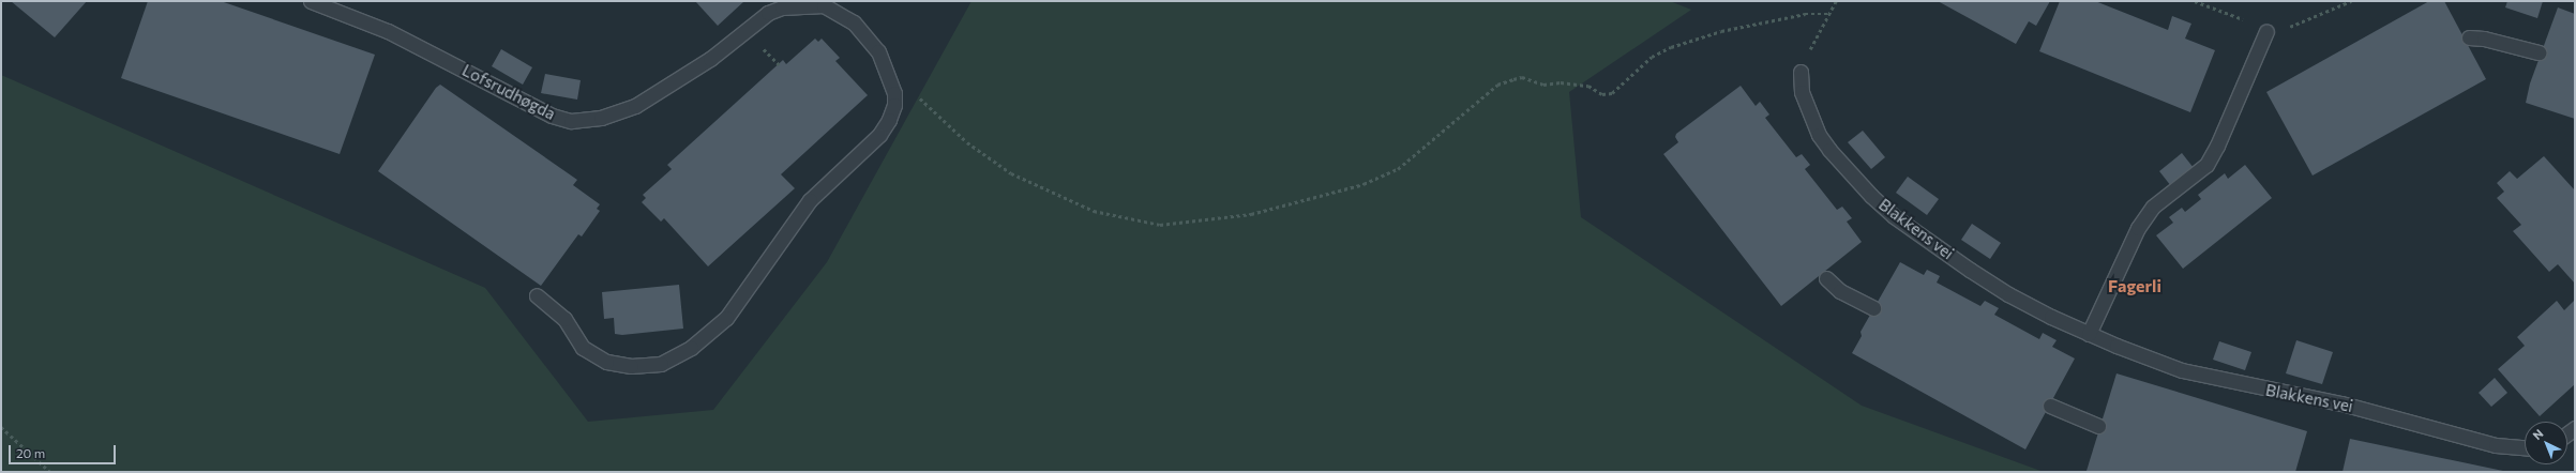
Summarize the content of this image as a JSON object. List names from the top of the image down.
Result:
{
  "streets": {
    "lane": ["Lofsrudhøgda", "Blakkens vei"]
  },
  "districts": ["Fagerli"],
  "scale_bar": "20 m",
  "north": "top left"
}
